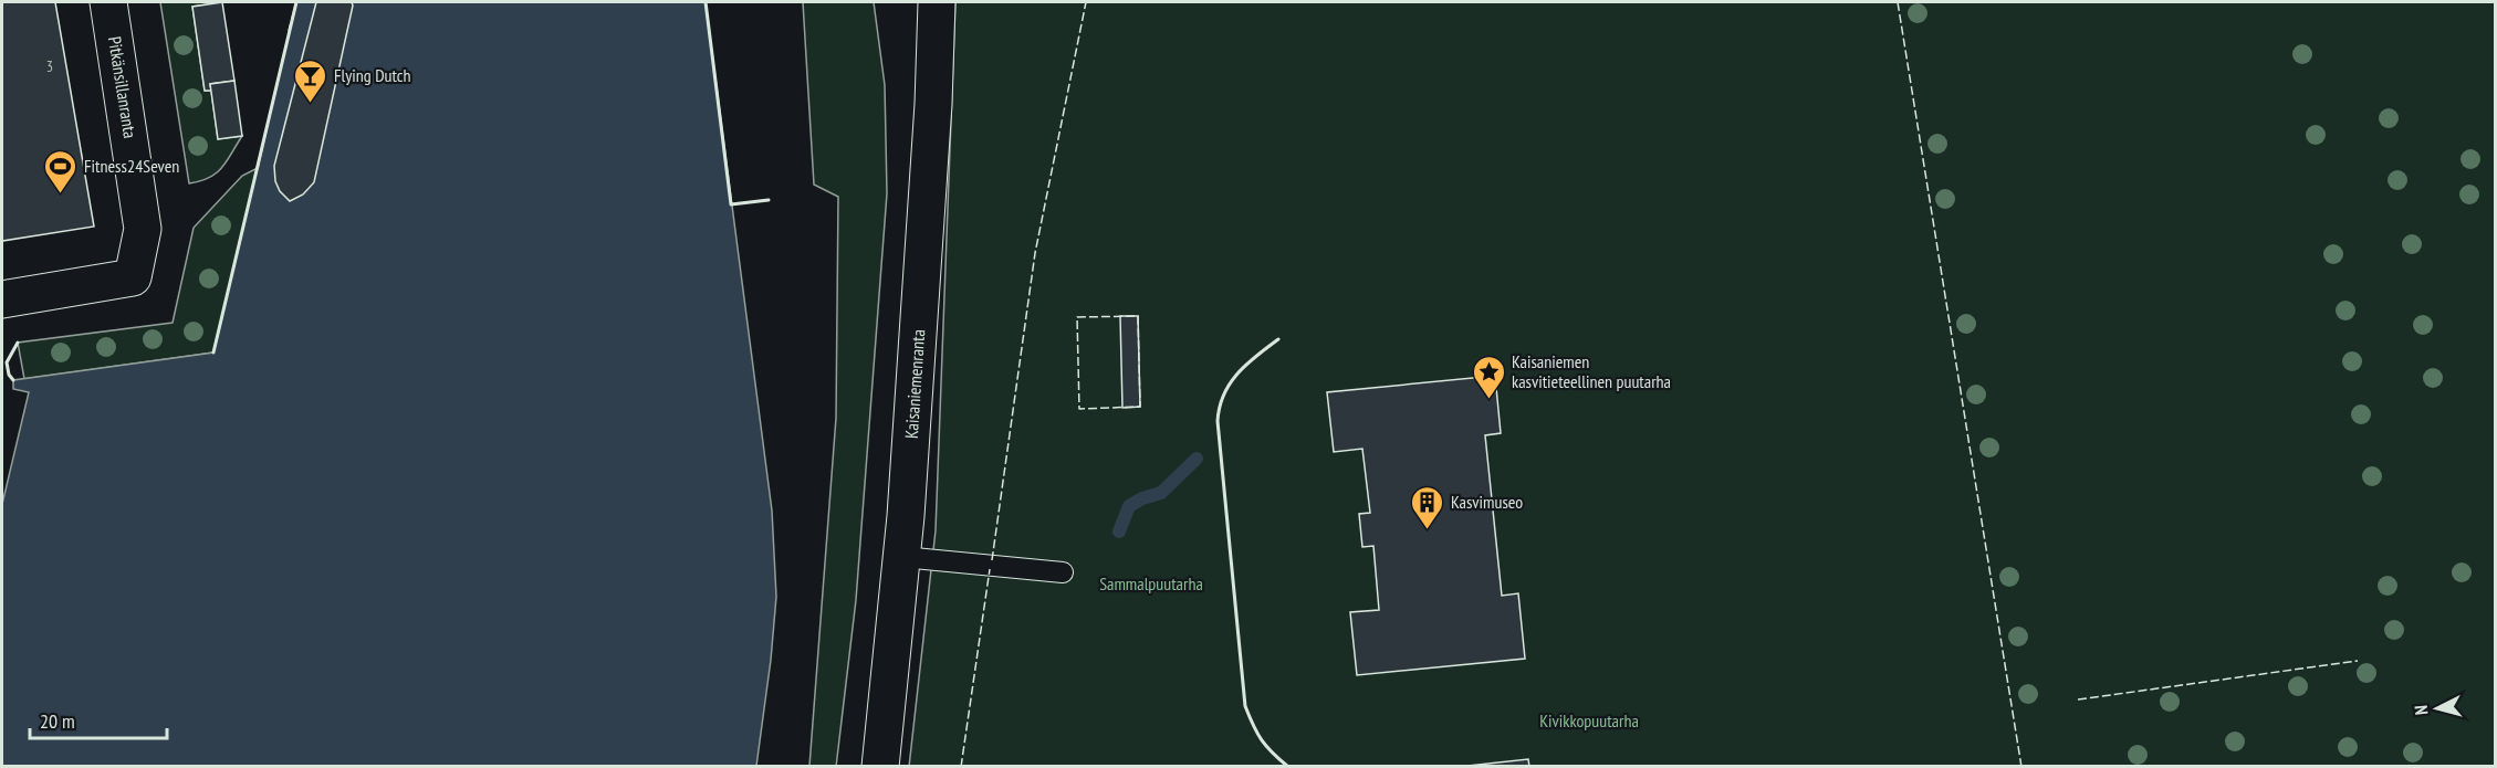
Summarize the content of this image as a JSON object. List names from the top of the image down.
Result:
{
  "streets": {
    "street": ["Pitkänsillanranta", "Kaisaniemenranta"]
  },
  "parks": ["Sammalpuutarha", "Kivikkopuutarha"],
  "places": {
    "bar": ["Flying Dutch"],
    "sports": ["Fitness24Seven"],
    "place": ["Kaisaniemen kasvitieteellinen puutarha"],
    "building": ["Kasvimuseo"]
  },
  "house_numbers": ["3"],
  "scale_bar": "20 m",
  "north": "left"
}
